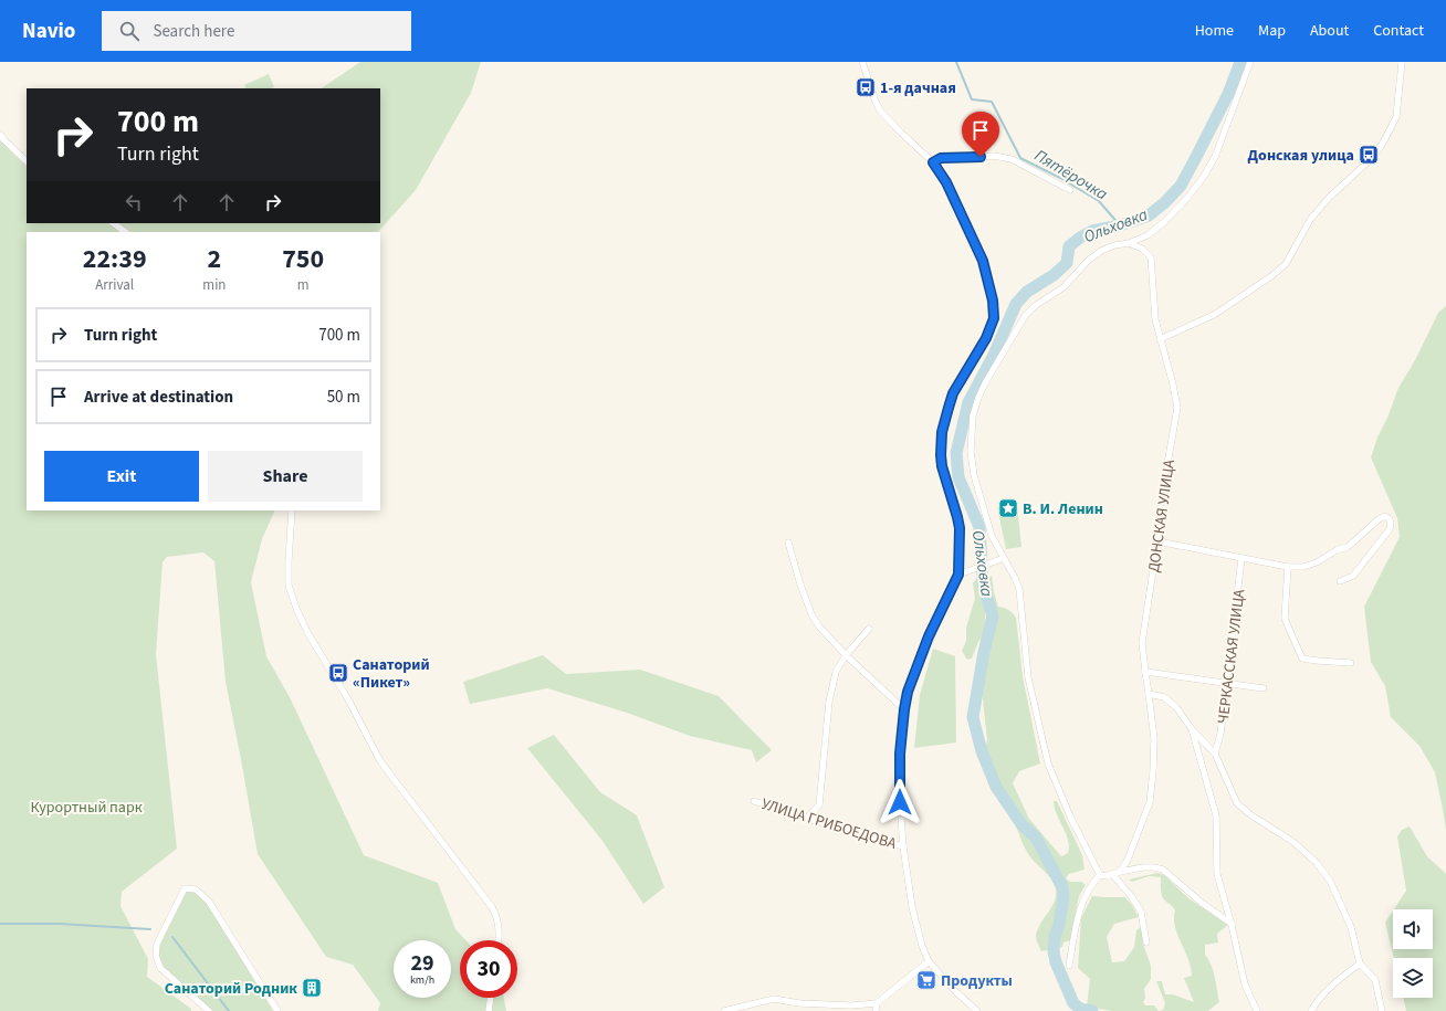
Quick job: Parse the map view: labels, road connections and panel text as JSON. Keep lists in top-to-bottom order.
{
  "streets": {
    "street": ["ДОНСКАЯ УЛИЦА", "ЧЕРКАССКАЯ УЛИЦА", "УЛИЦА ГРИБОЕДОВА"]
  },
  "water": ["Пятёрочка", "Ольховка"],
  "parks": ["Курортный парк"],
  "places": {
    "bus stop": ["1-я дачная", "Донская улица", "Санаторий «Пикет»"],
    "place": ["В. И. Ленин"],
    "supermarket": ["Продукты"],
    "building": ["Санаторий Родник"]
  },
  "page": {
    "header": "Navio",
    "search": "Search here",
    "nav": [
      "Home",
      "Map",
      "About",
      "Contact"
    ],
    "turn": ["700 m", "Turn right"],
    "eta": [
      "22:39",
      "Arrival",
      "2",
      "min",
      "750",
      "m"
    ],
    "list": [
      {
        "name": "Turn right",
        "value": "700 m"
      },
      {
        "name": "Arrive at destination",
        "value": "50 m"
      }
    ],
    "buttons": ["Exit", "Share"],
    "speed": "29 km/h",
    "limit": "30"
  }
}
